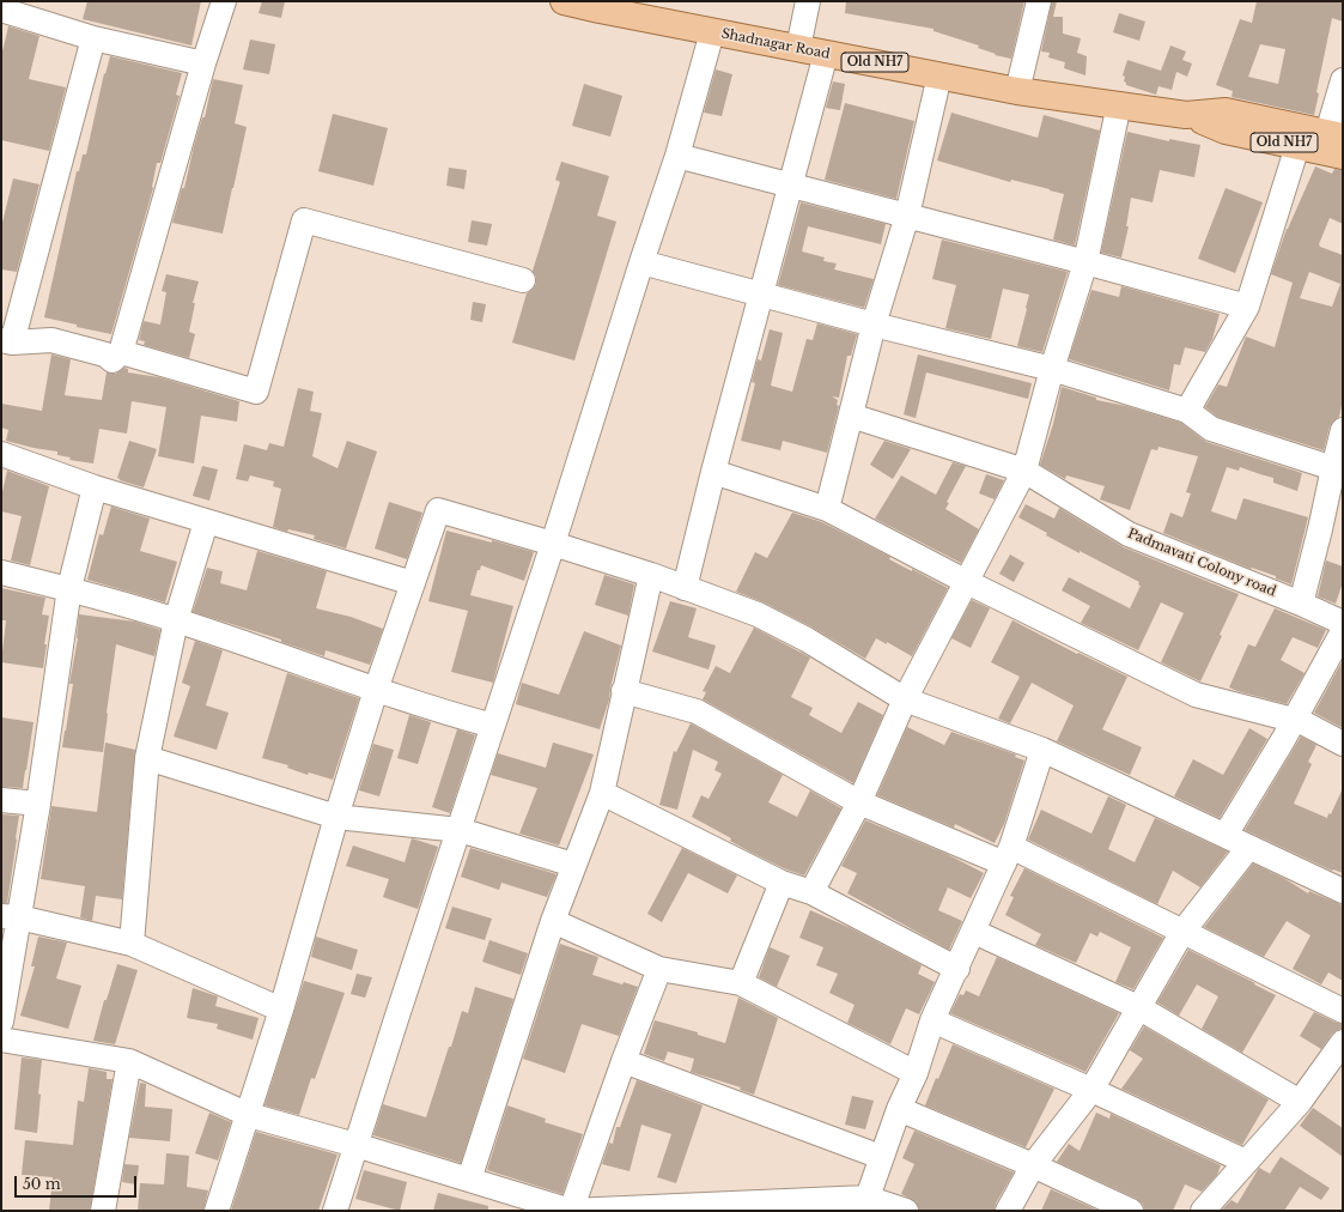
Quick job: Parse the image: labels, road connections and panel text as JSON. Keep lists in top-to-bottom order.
{
  "streets": {
    "main road": ["Shadnagar Road", "Old NH7"],
    "street": ["Padmavati Colony road"]
  },
  "scale_bar": "50 m"
}
